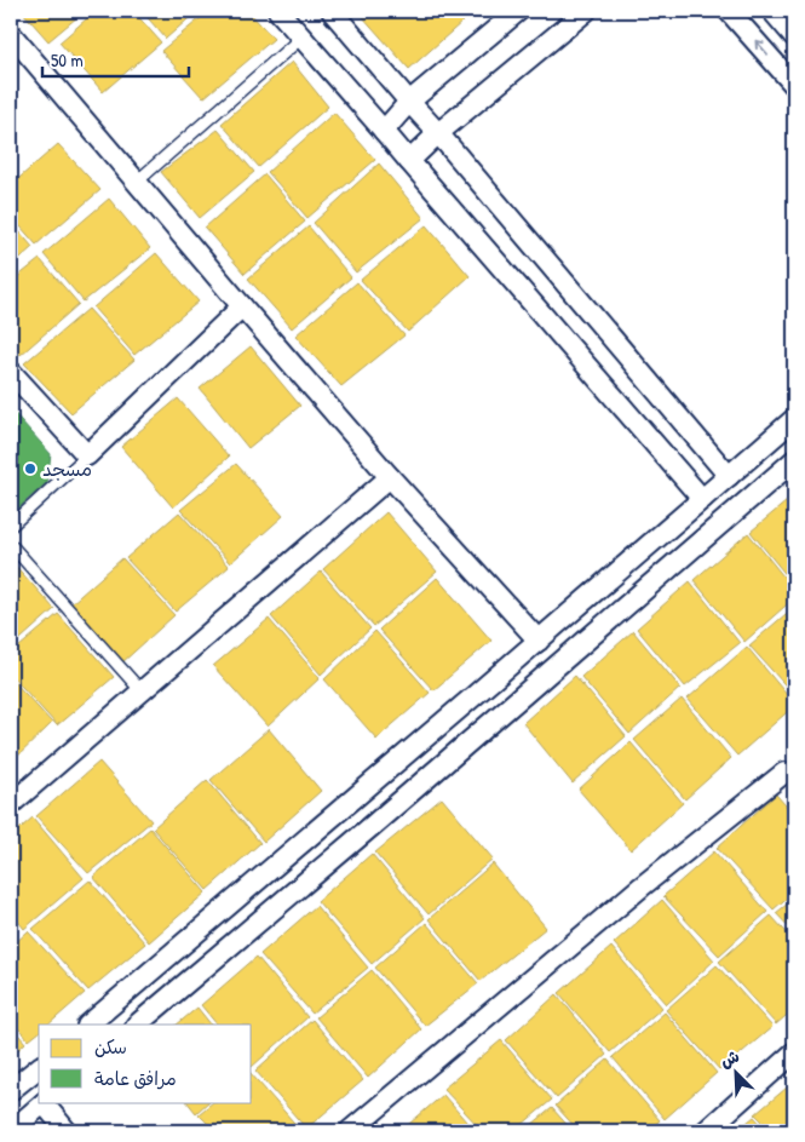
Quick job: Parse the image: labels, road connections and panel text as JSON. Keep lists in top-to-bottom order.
{
  "places": ["مسجد"],
  "legend": ["سكن", "مرافق عامة"],
  "scale_bar": "50 m",
  "north": "top left"
}
